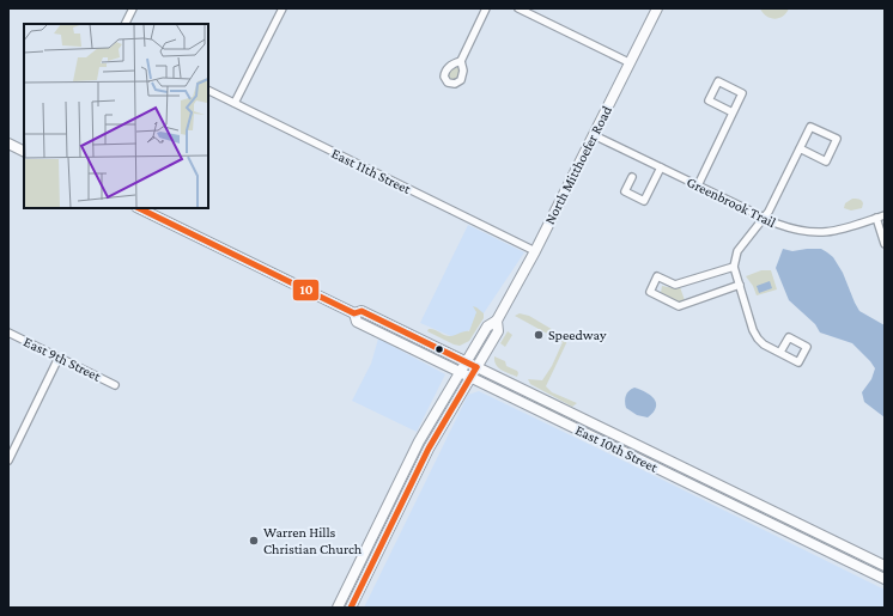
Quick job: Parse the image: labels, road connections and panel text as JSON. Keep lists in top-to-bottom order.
{
  "streets": {
    "main road": ["North Mitthoefer Road", "East 10th Street"],
    "street": ["East 11th Street", "Greenbrook Trail", "East 9th Street"]
  },
  "crossings": [
    ["North Mitthoefer Road", "East 11th Street"],
    ["North Mitthoefer Road", "Greenbrook Trail"],
    ["North Mitthoefer Road", "East 10th Street"]
  ],
  "places": ["Speedway", "Warren Hills Christian Church"],
  "lines": ["transit line 10"]
}
